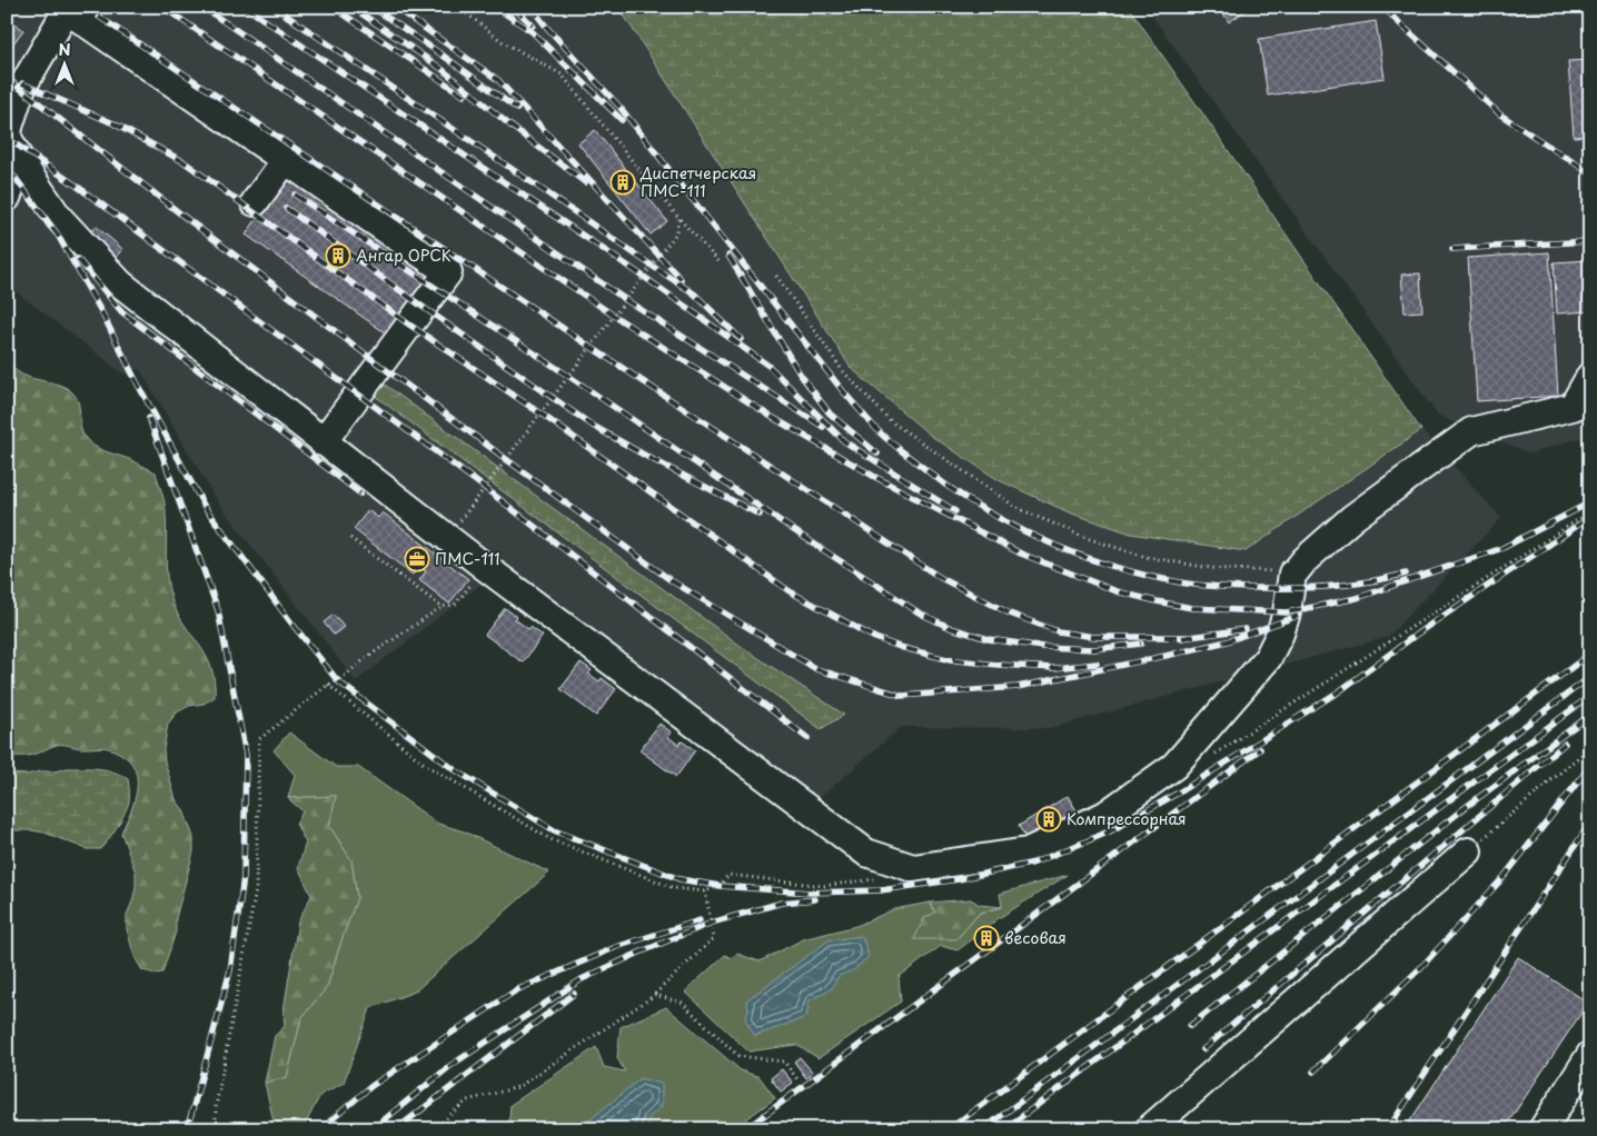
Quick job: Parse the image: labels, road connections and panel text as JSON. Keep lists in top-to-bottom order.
{
  "places": {
    "building": [
      "Диспетчерская ПМС-111",
      "Ангар ОРСК",
      "Компрессорная",
      "весовая"
    ],
    "office": ["ПМС-111"]
  },
  "north": "top"
}
